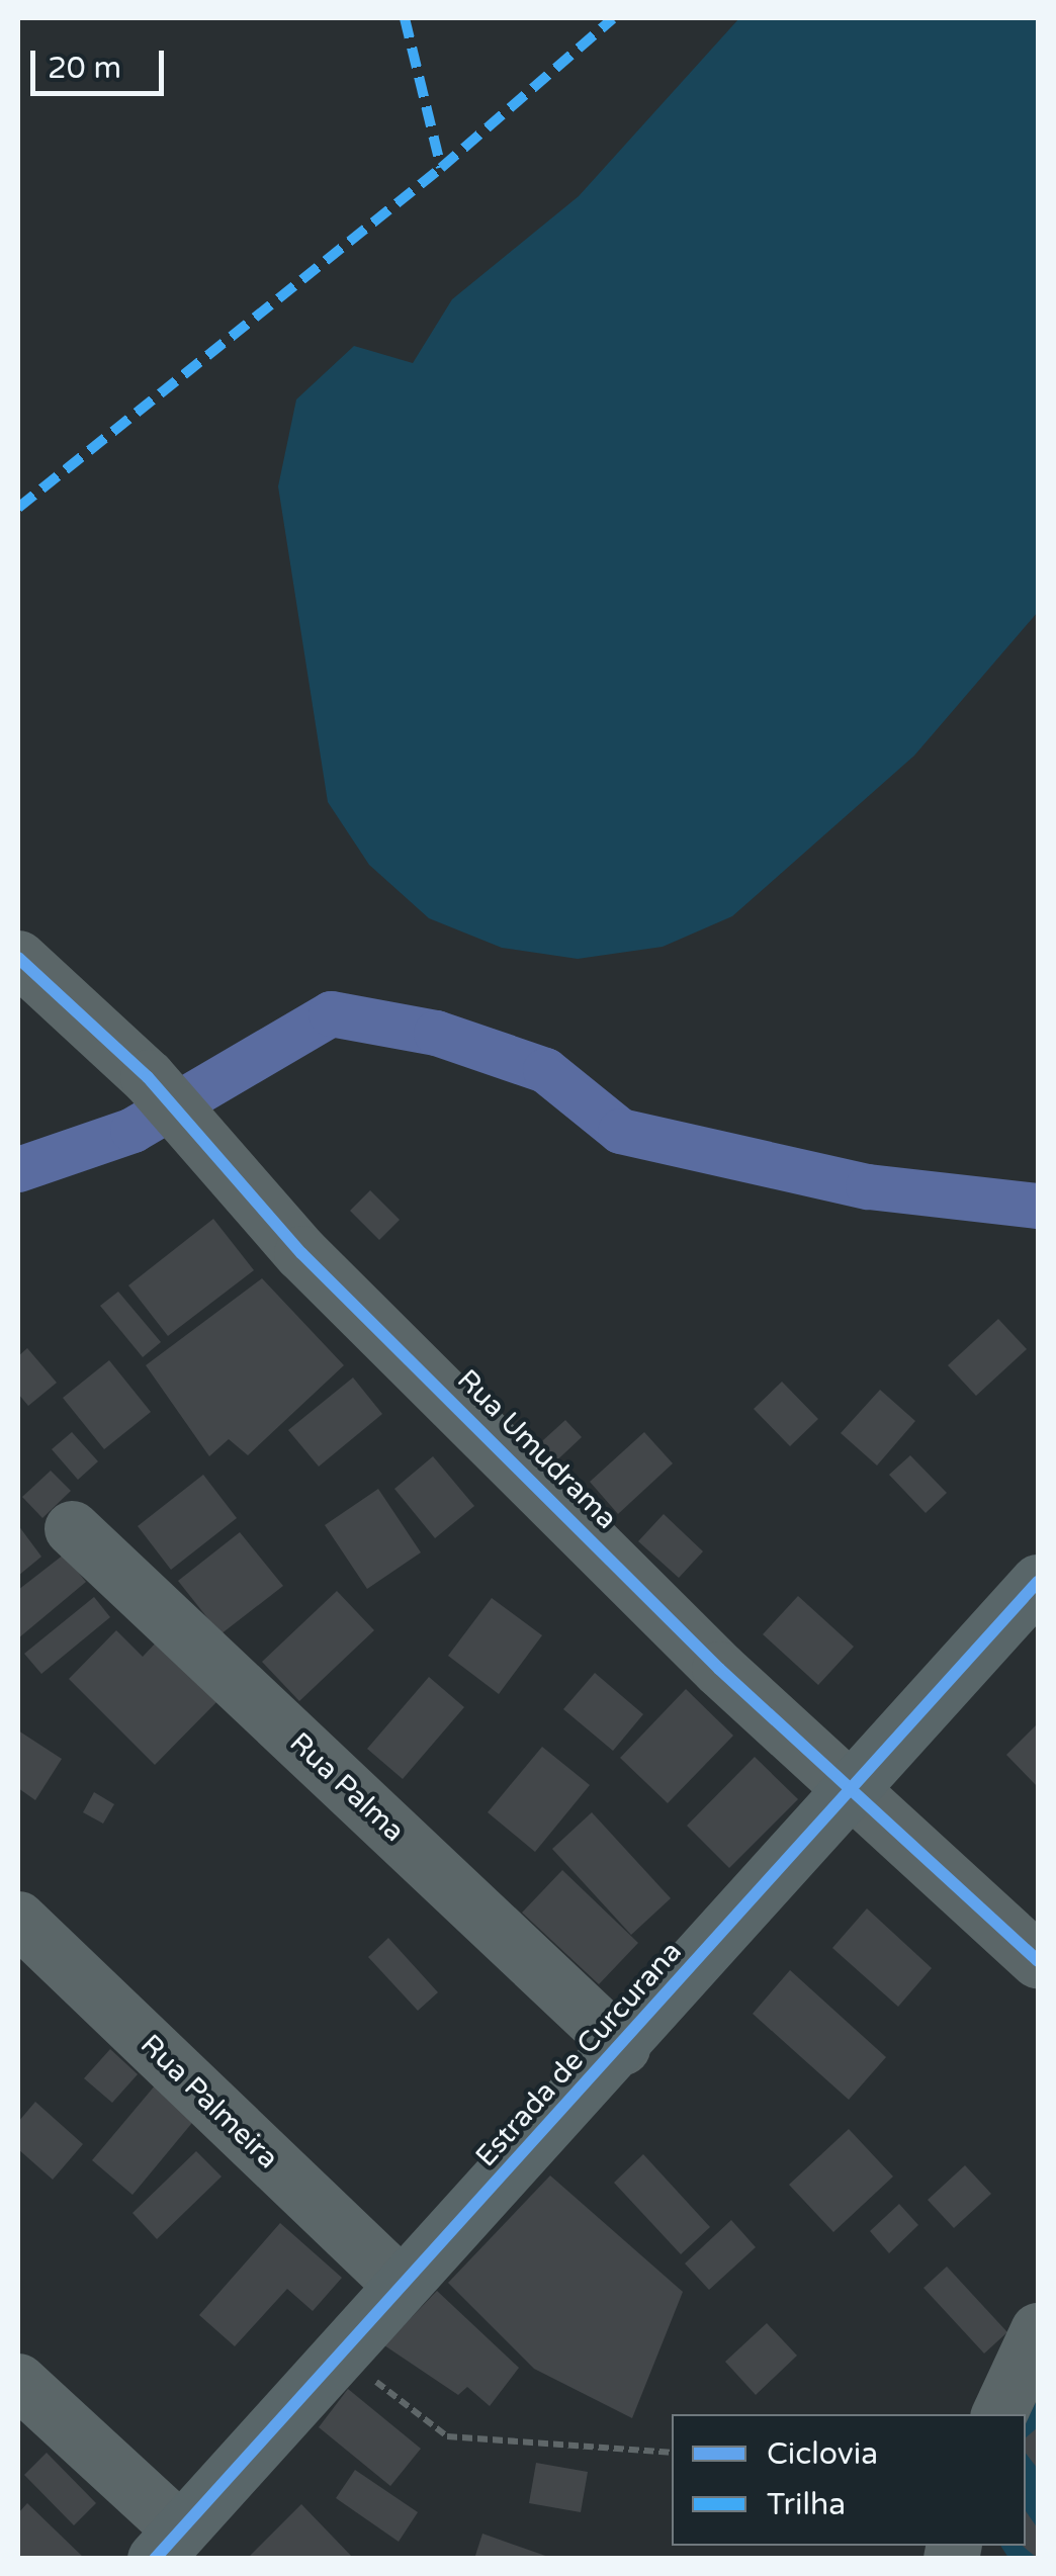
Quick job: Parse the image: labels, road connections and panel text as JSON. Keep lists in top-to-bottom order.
{
  "streets": {
    "main road": ["Estrada de Curcurana"],
    "street": ["Rua Umudrama", "Rua Palma", "Rua Palmeira"]
  },
  "crossings": [
    ["Rua Umudrama", "Estrada de Curcurana"],
    ["Rua Palma", "Estrada de Curcurana"],
    ["Estrada de Curcurana", "Rua Palmeira"]
  ],
  "legend": ["Ciclovia", "Trilha"],
  "scale_bar": "20 m"
}
